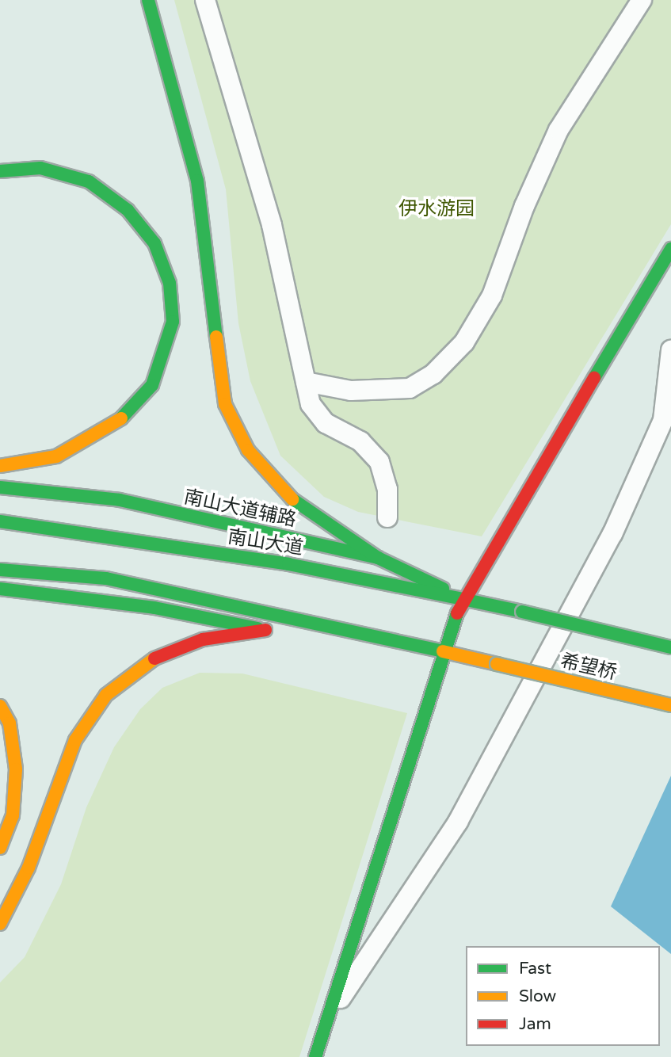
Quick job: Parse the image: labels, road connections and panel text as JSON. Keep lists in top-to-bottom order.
{
  "streets": {
    "main road": ["南山大道辅路", "南山大道", "希望桥"]
  },
  "crossings": [
    ["南山大道辅路", "南山大道"],
    ["南山大道", "希望桥"]
  ],
  "parks": ["伊水游园"],
  "legend": ["Fast", "Slow", "Jam"]
}
